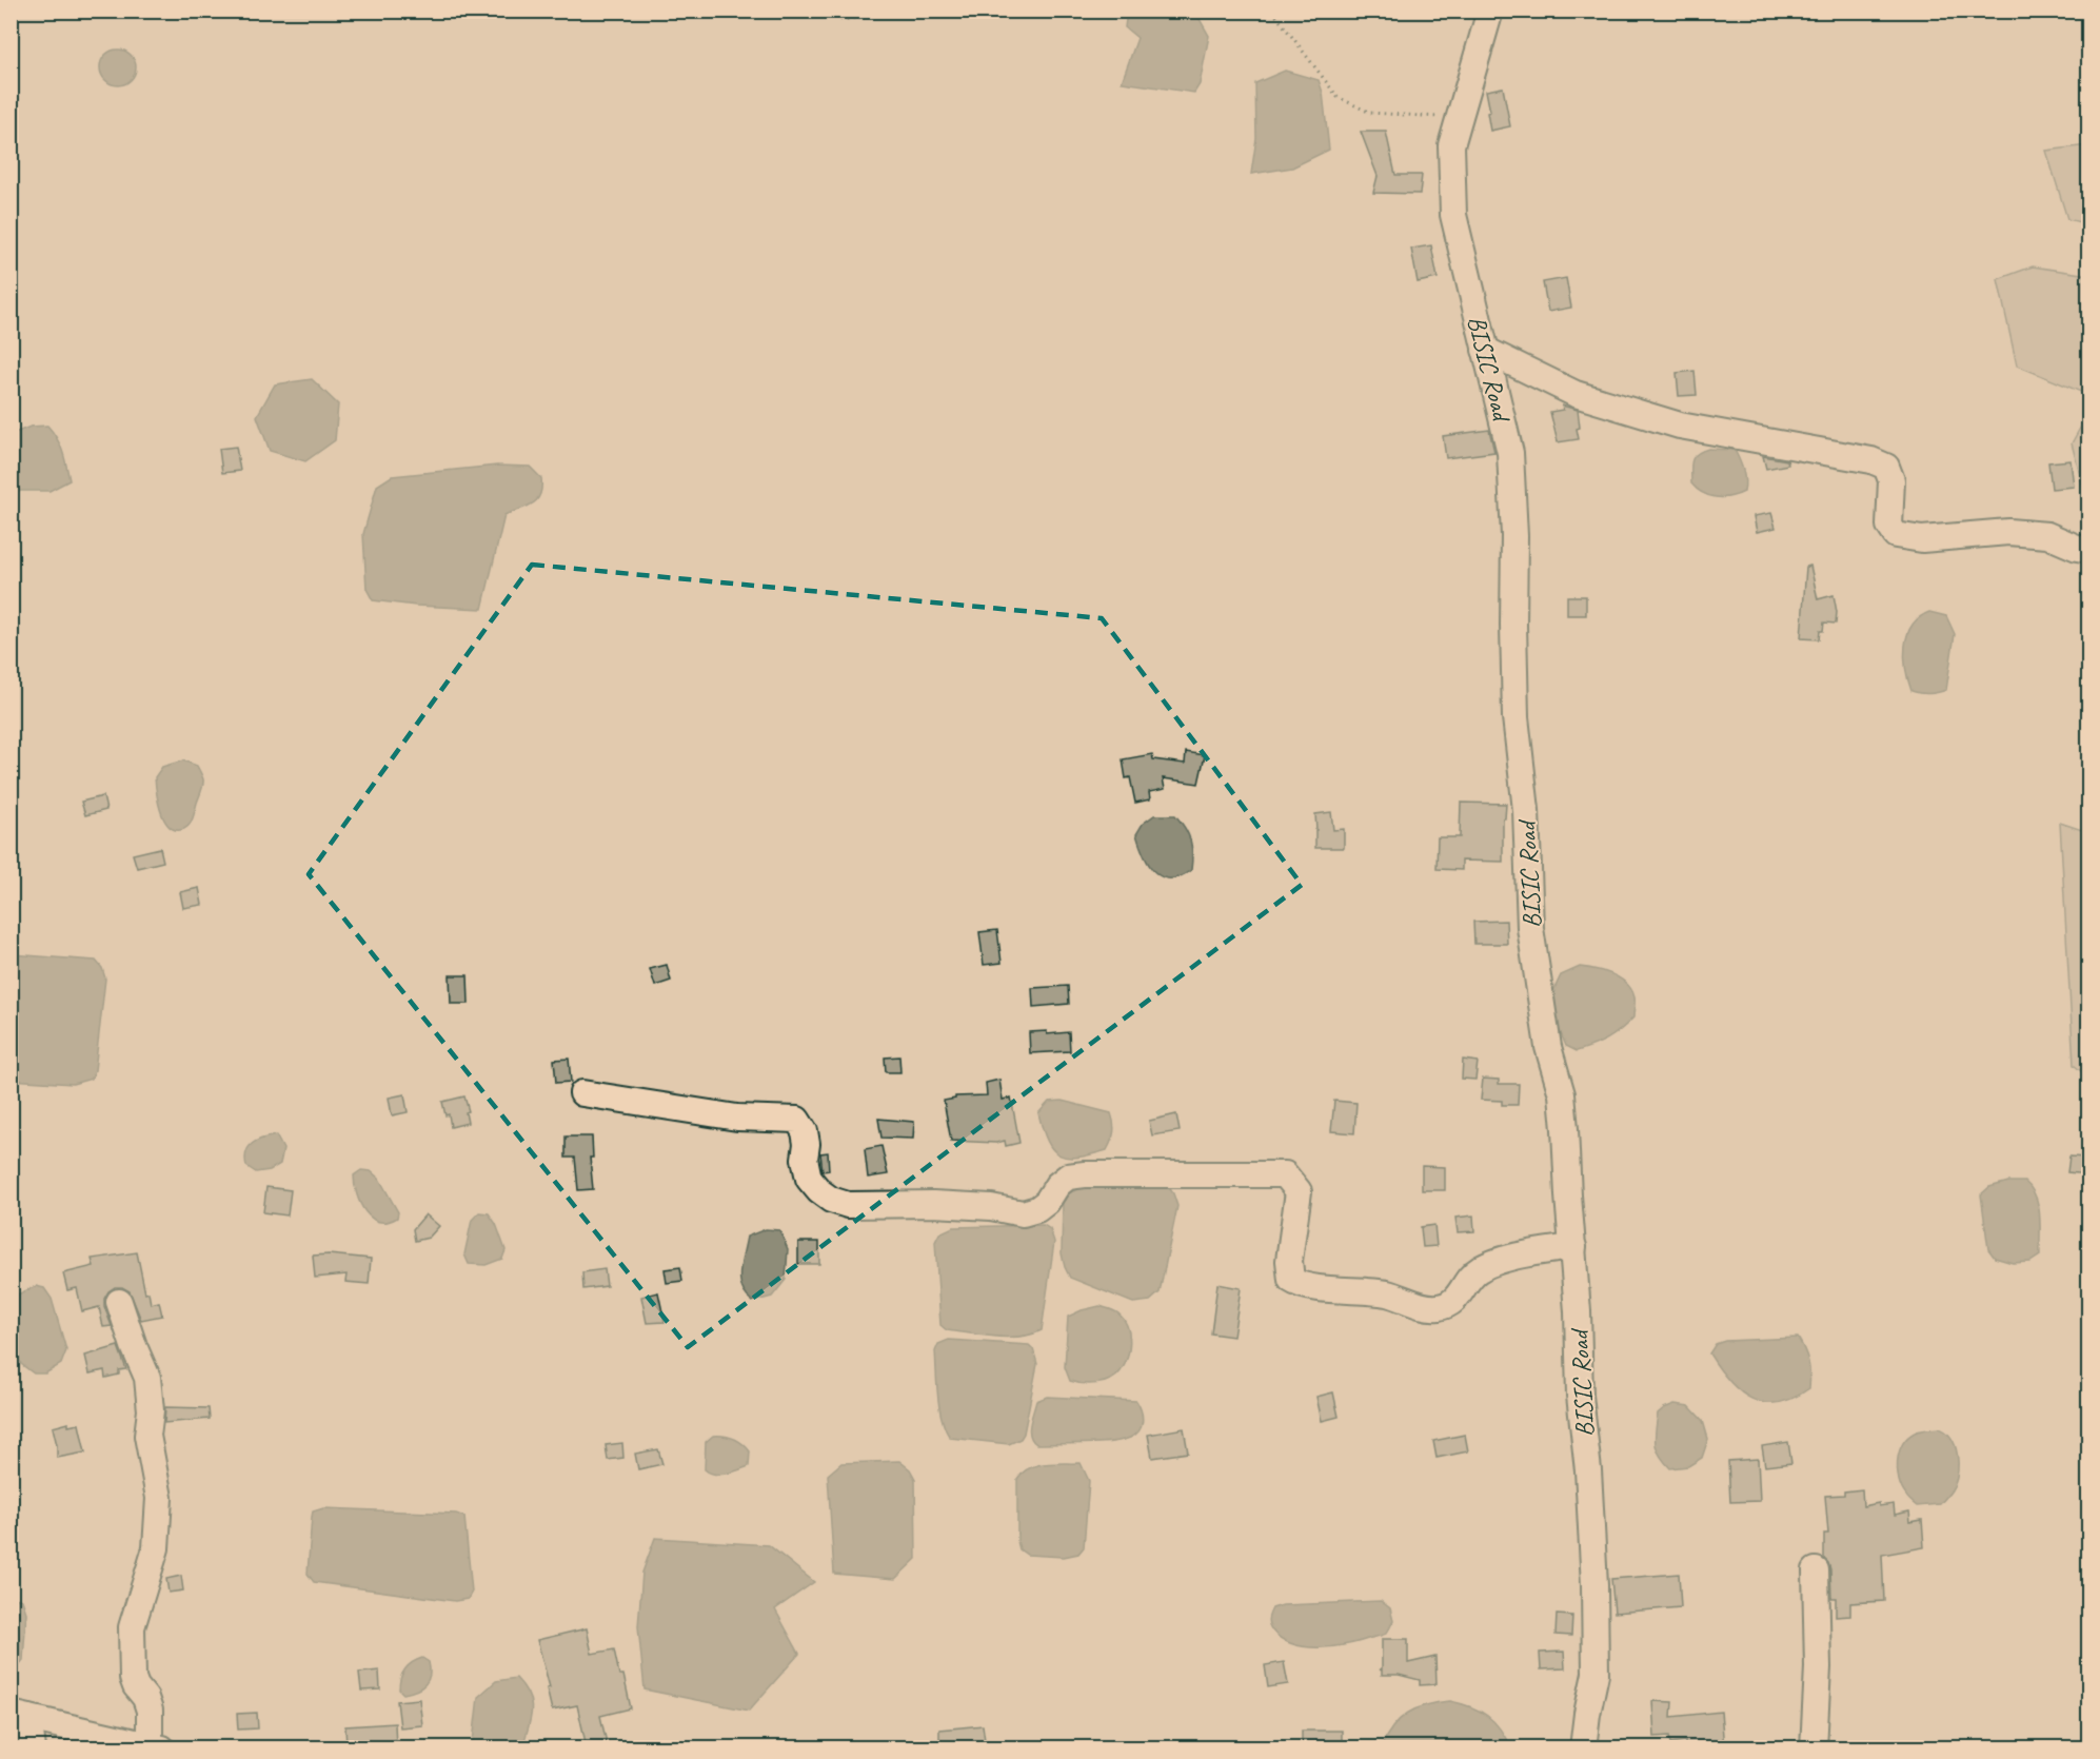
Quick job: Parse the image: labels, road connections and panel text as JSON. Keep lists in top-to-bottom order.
{
  "streets": {
    "street": ["BISIC Road"]
  }
}
